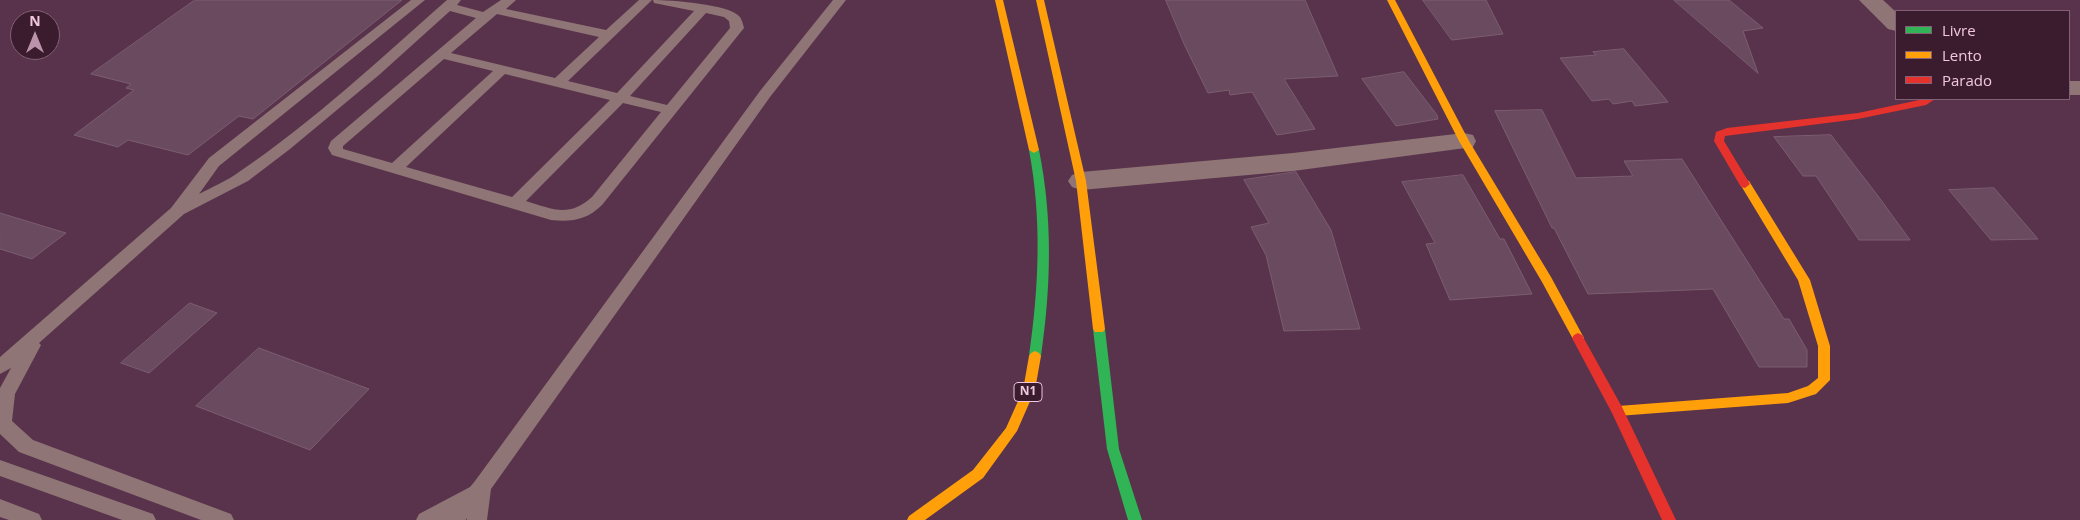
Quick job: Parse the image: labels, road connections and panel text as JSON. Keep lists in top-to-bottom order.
{
  "streets": {
    "main road": ["N1"]
  },
  "legend": ["Livre", "Lento", "Parado"],
  "north": "top"
}
